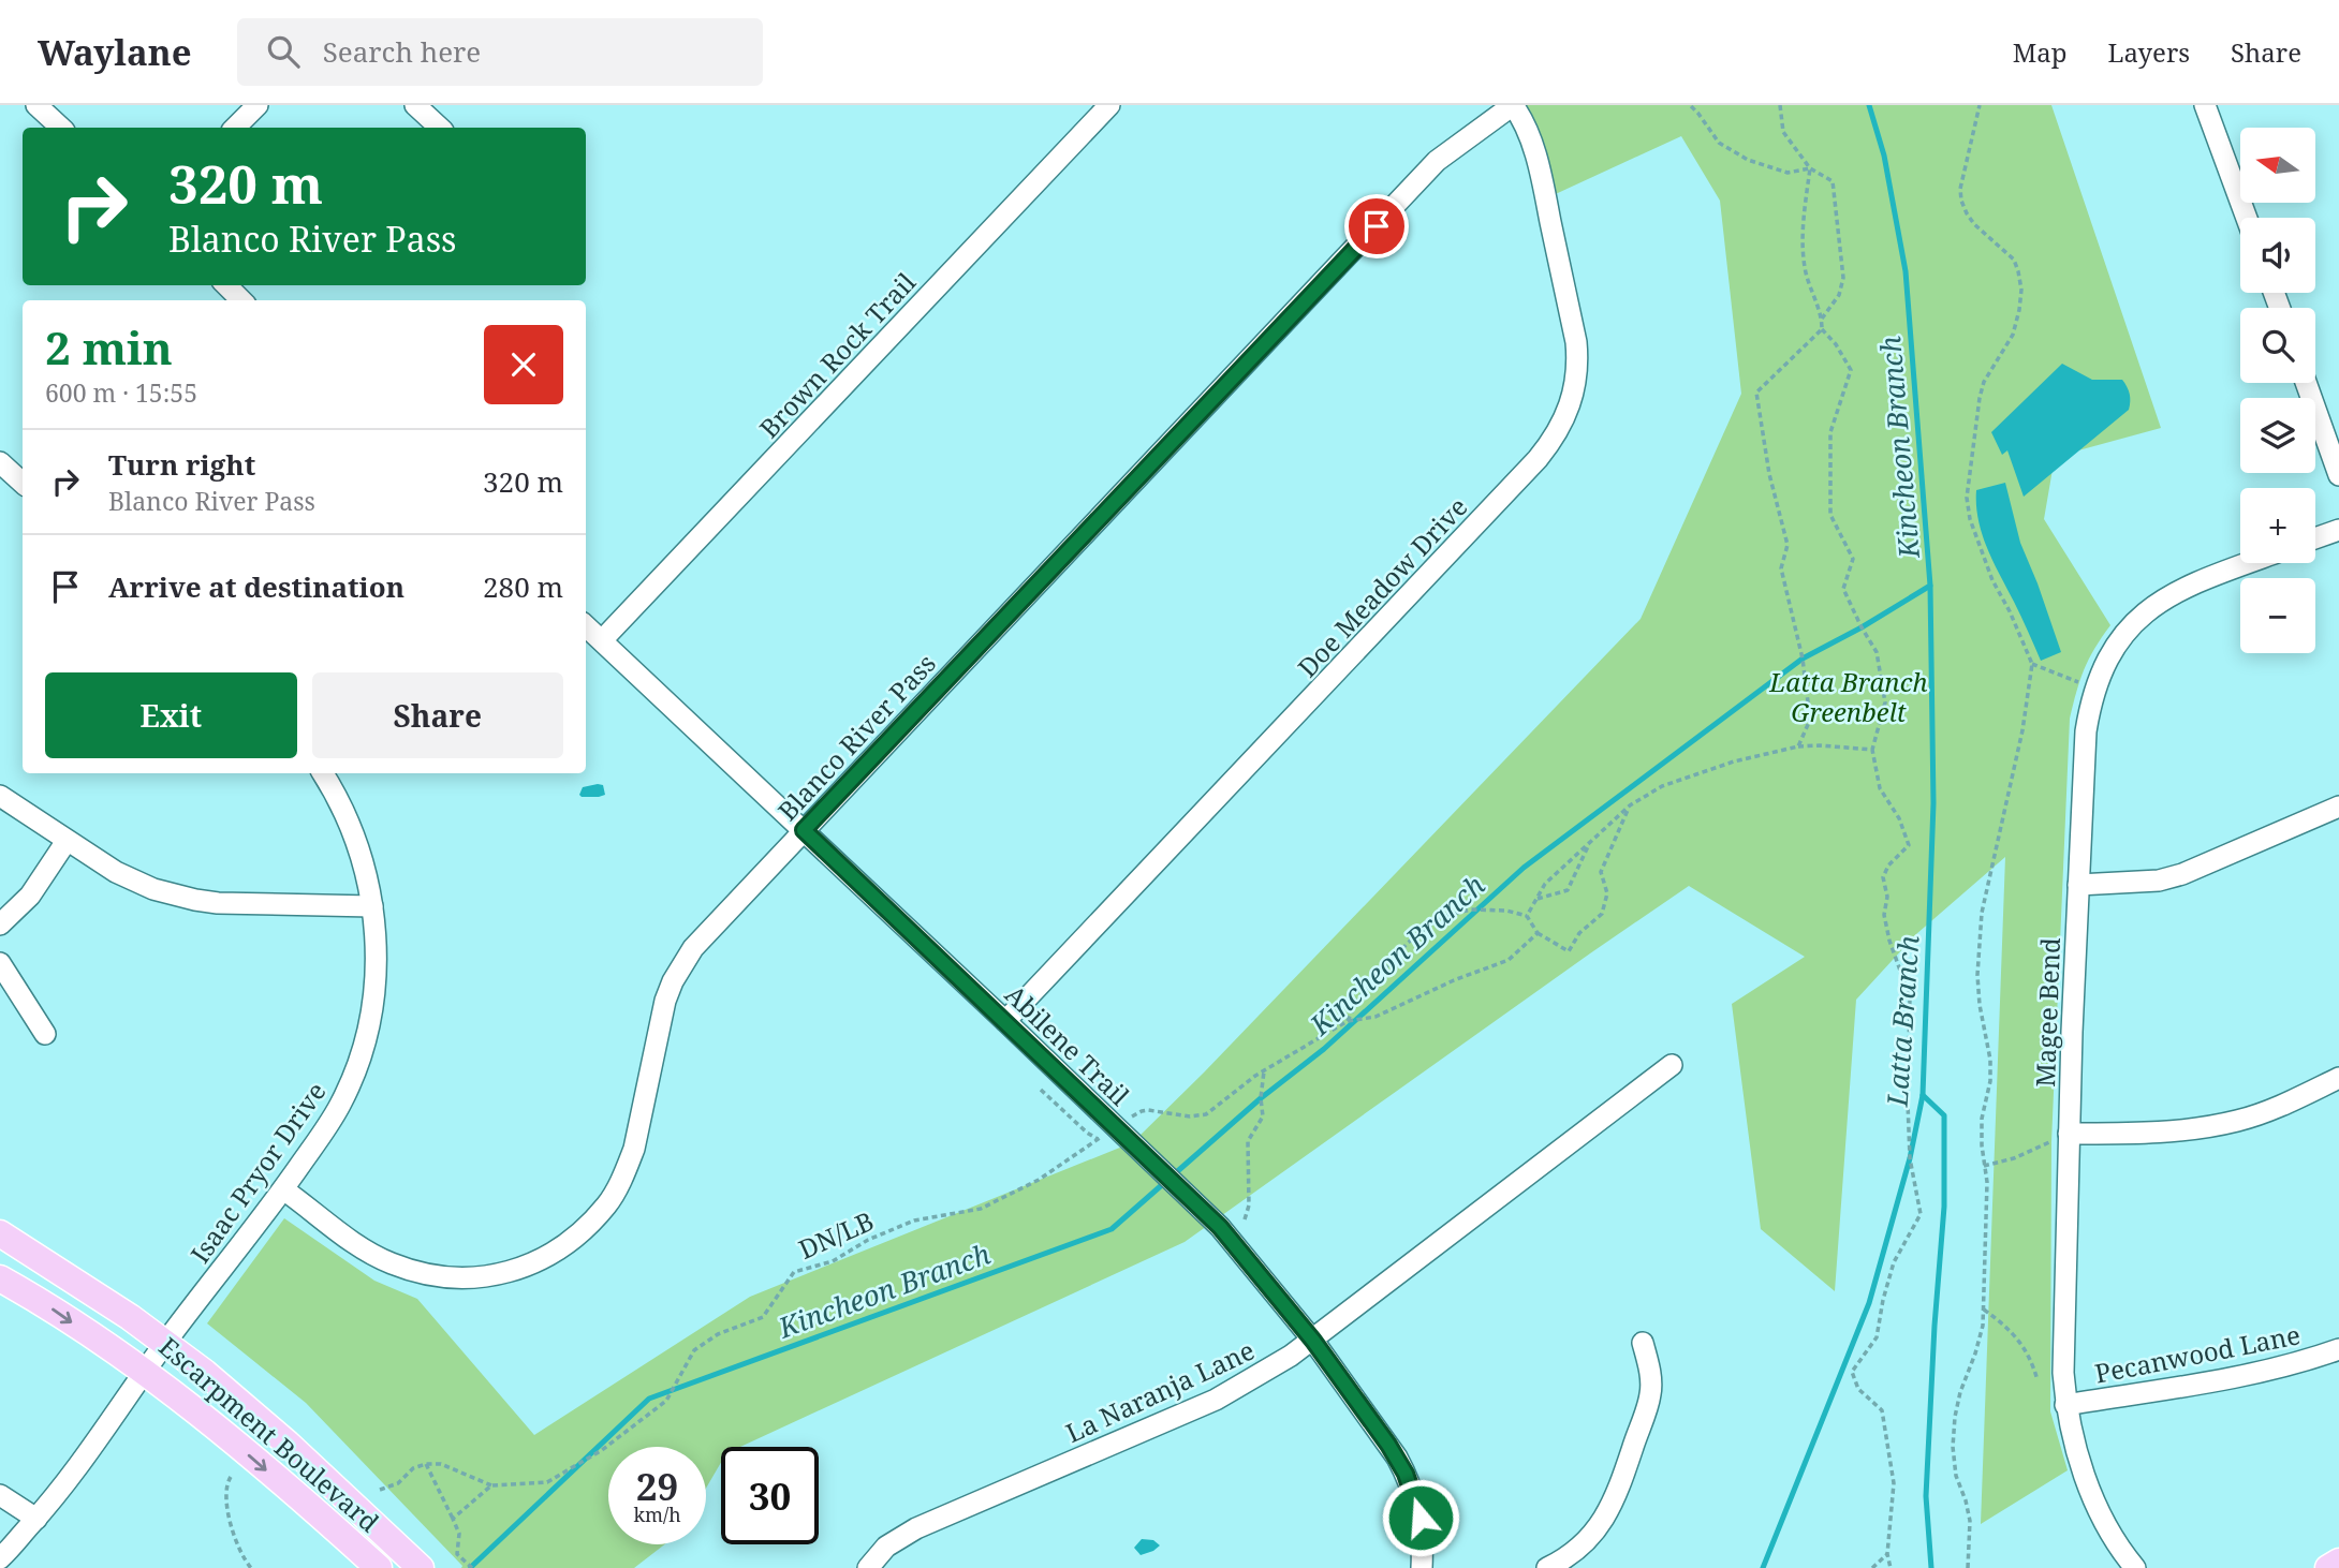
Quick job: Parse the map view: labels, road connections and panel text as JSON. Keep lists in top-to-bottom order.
{
  "streets": {
    "main road": ["Escarpment Boulevard"],
    "street": [
      "Brown Rock Trail",
      "Doe Meadow Drive",
      "Blanco River Pass",
      "Magee Bend",
      "Abilene Trail",
      "Isaac Pryor Drive",
      "Pecanwood Lane",
      "La Naranja Lane"
    ],
    "path": ["DN/LB"]
  },
  "crossings": [
    ["Brown Rock Trail", "Abilene Trail"],
    ["Doe Meadow Drive", "Blanco River Pass"],
    ["Doe Meadow Drive", "Abilene Trail"],
    ["Blanco River Pass", "Abilene Trail"],
    ["Blanco River Pass", "Isaac Pryor Drive"],
    ["Magee Bend", "Pecanwood Lane"],
    ["Abilene Trail", "La Naranja Lane"],
    ["Isaac Pryor Drive", "Escarpment Boulevard"]
  ],
  "water": ["Kincheon Branch", "Latta Branch"],
  "parks": ["Latta Branch Greenbelt"],
  "north": "left",
  "page": {
    "header": "Waylane",
    "search": "Search here",
    "nav": ["Map", "Layers", "Share"],
    "map_buttons": ["+", "−"],
    "turn": ["320 m", "Blanco River Pass"],
    "heading": ["2 min", "600 m · 15:55"],
    "list": [
      {
        "name": "Turn right",
        "note": "Blanco River Pass",
        "value": "320 m"
      },
      {
        "name": "Arrive at destination",
        "value": "280 m"
      }
    ],
    "buttons": ["Exit", "Share"],
    "speed": "29 km/h",
    "limit": "30"
  }
}
